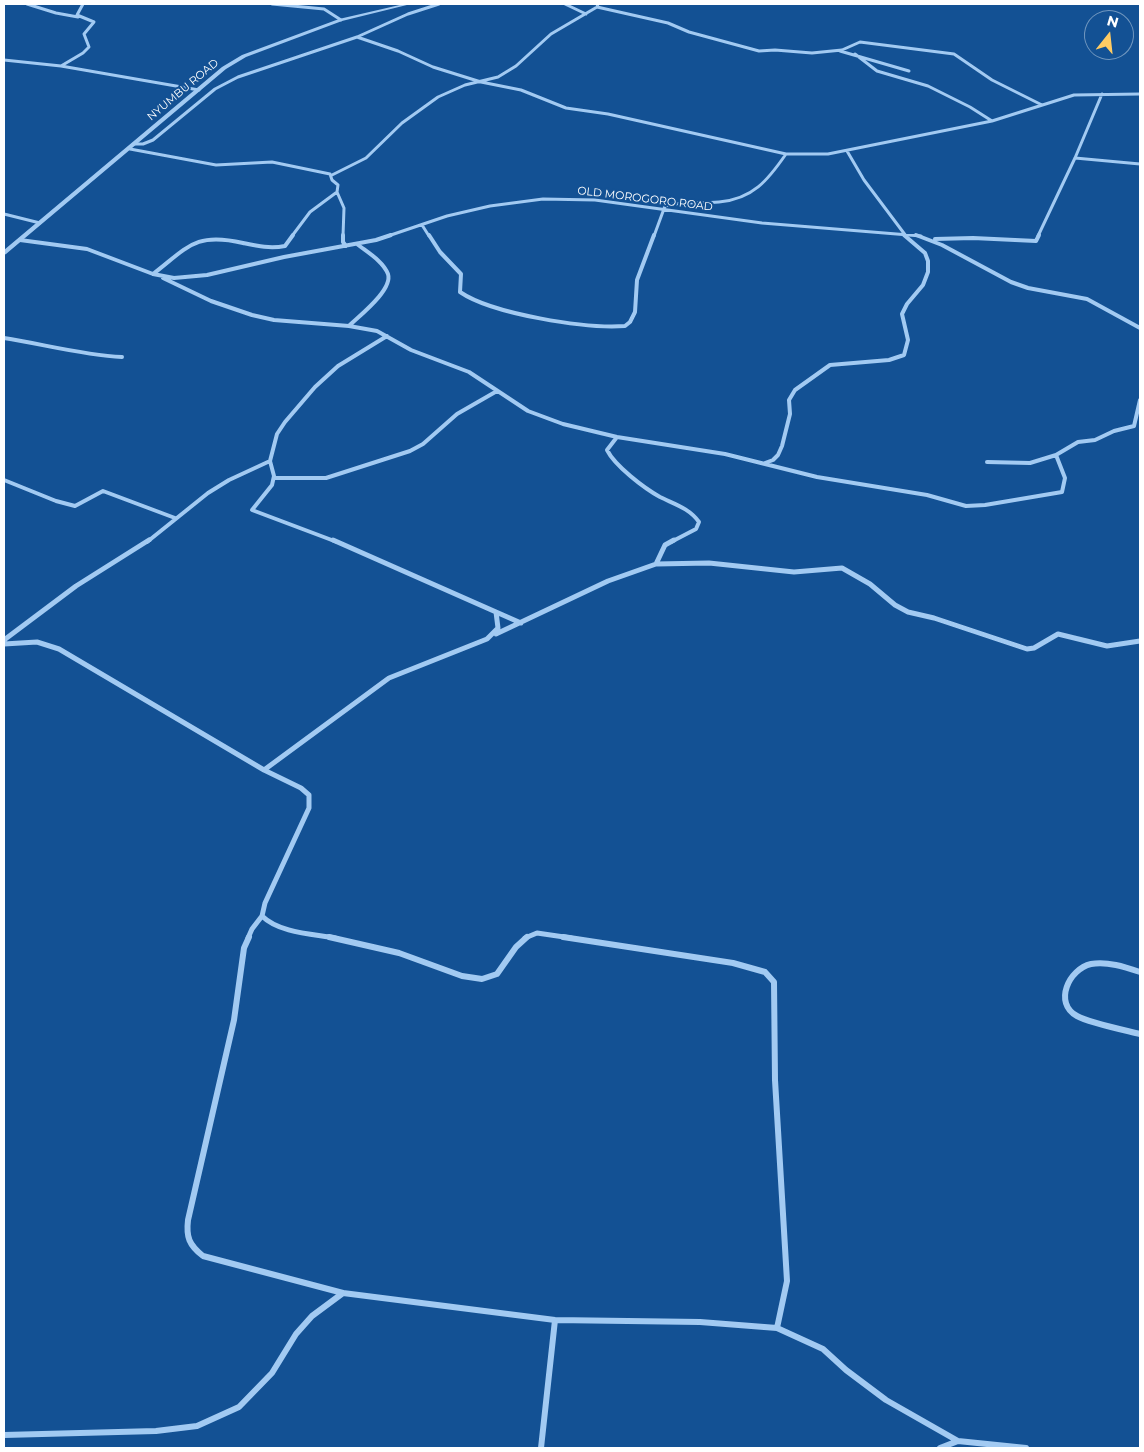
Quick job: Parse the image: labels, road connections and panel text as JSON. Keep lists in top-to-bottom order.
{
  "streets": {
    "street": ["NYUMBU ROAD", "OLD MOROGORO ROAD"]
  },
  "crossings": [
    ["NYUMBU ROAD", "OLD MOROGORO ROAD"]
  ],
  "north": "top"
}
